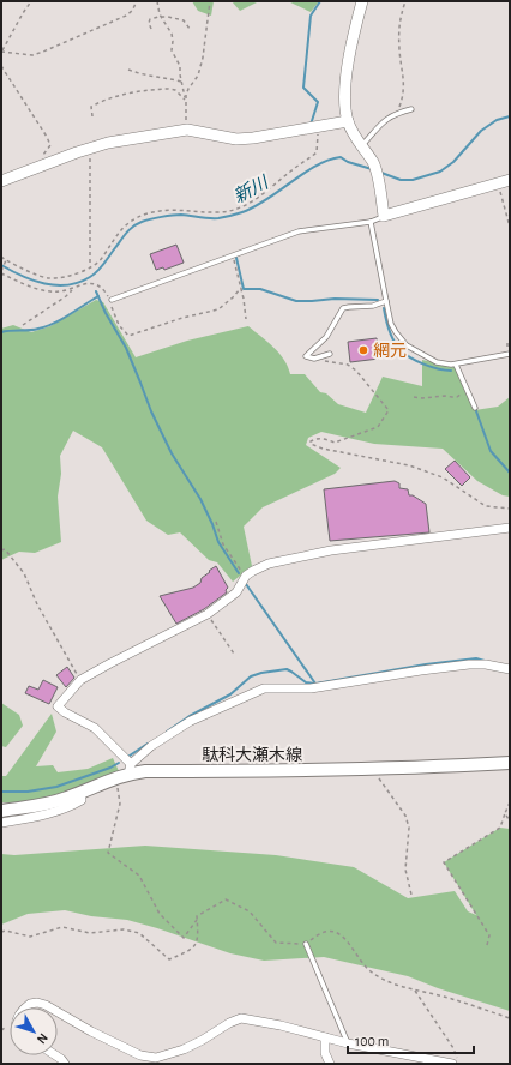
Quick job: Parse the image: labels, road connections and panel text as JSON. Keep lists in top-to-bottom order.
{
  "streets": {
    "main road": ["駄科大瀬木線"]
  },
  "water": ["新川"],
  "places": ["網元"],
  "scale_bar": "100 m",
  "north": "bottom right"
}
